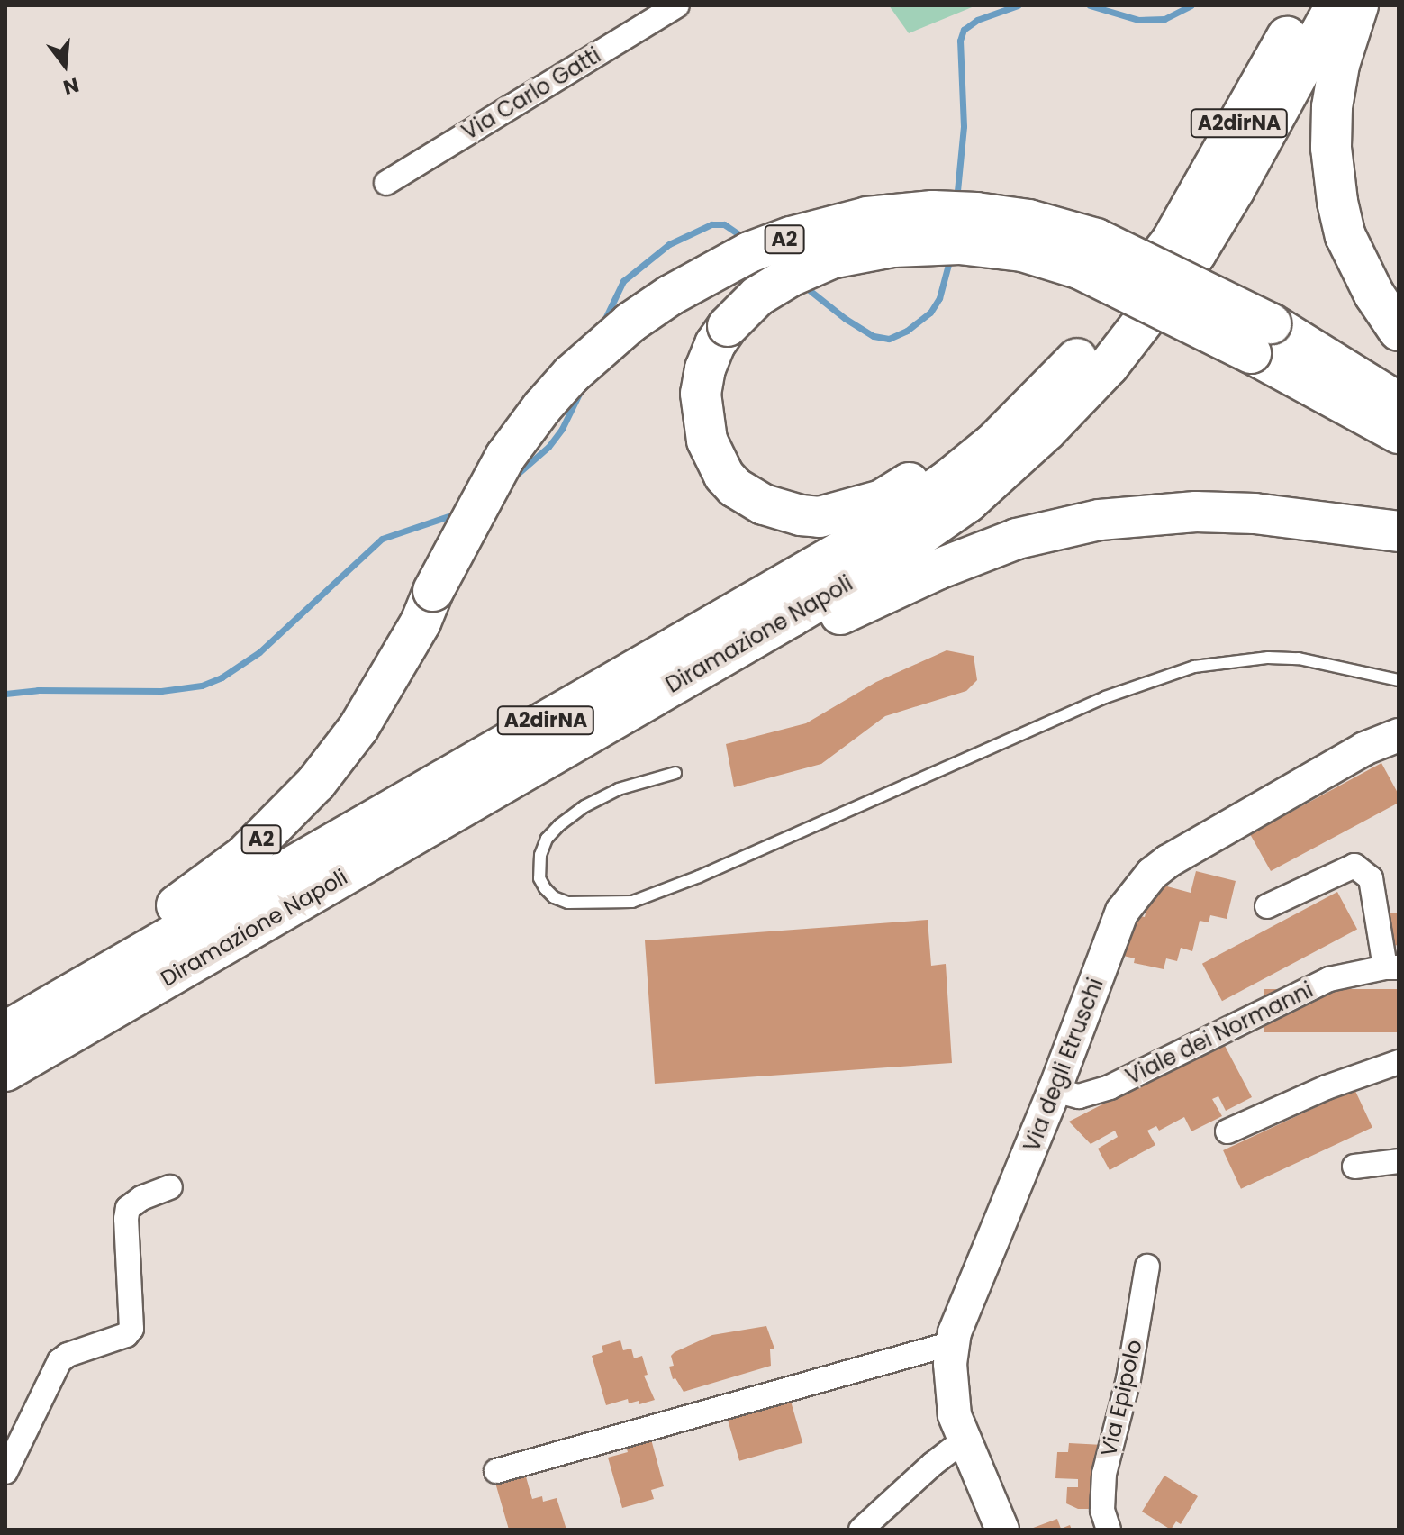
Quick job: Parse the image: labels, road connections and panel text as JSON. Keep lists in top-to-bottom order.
{
  "streets": {
    "highway": ["A2dirNA", "A2", "Diramazione Napoli"],
    "main road": ["Via degli Etruschi"],
    "street": ["Via Carlo Gatti", "Viale dei Normanni", "Via Epipolo"]
  },
  "crossings": [
    ["Viale dei Normanni", "Via degli Etruschi"]
  ],
  "north": "bottom"
}
